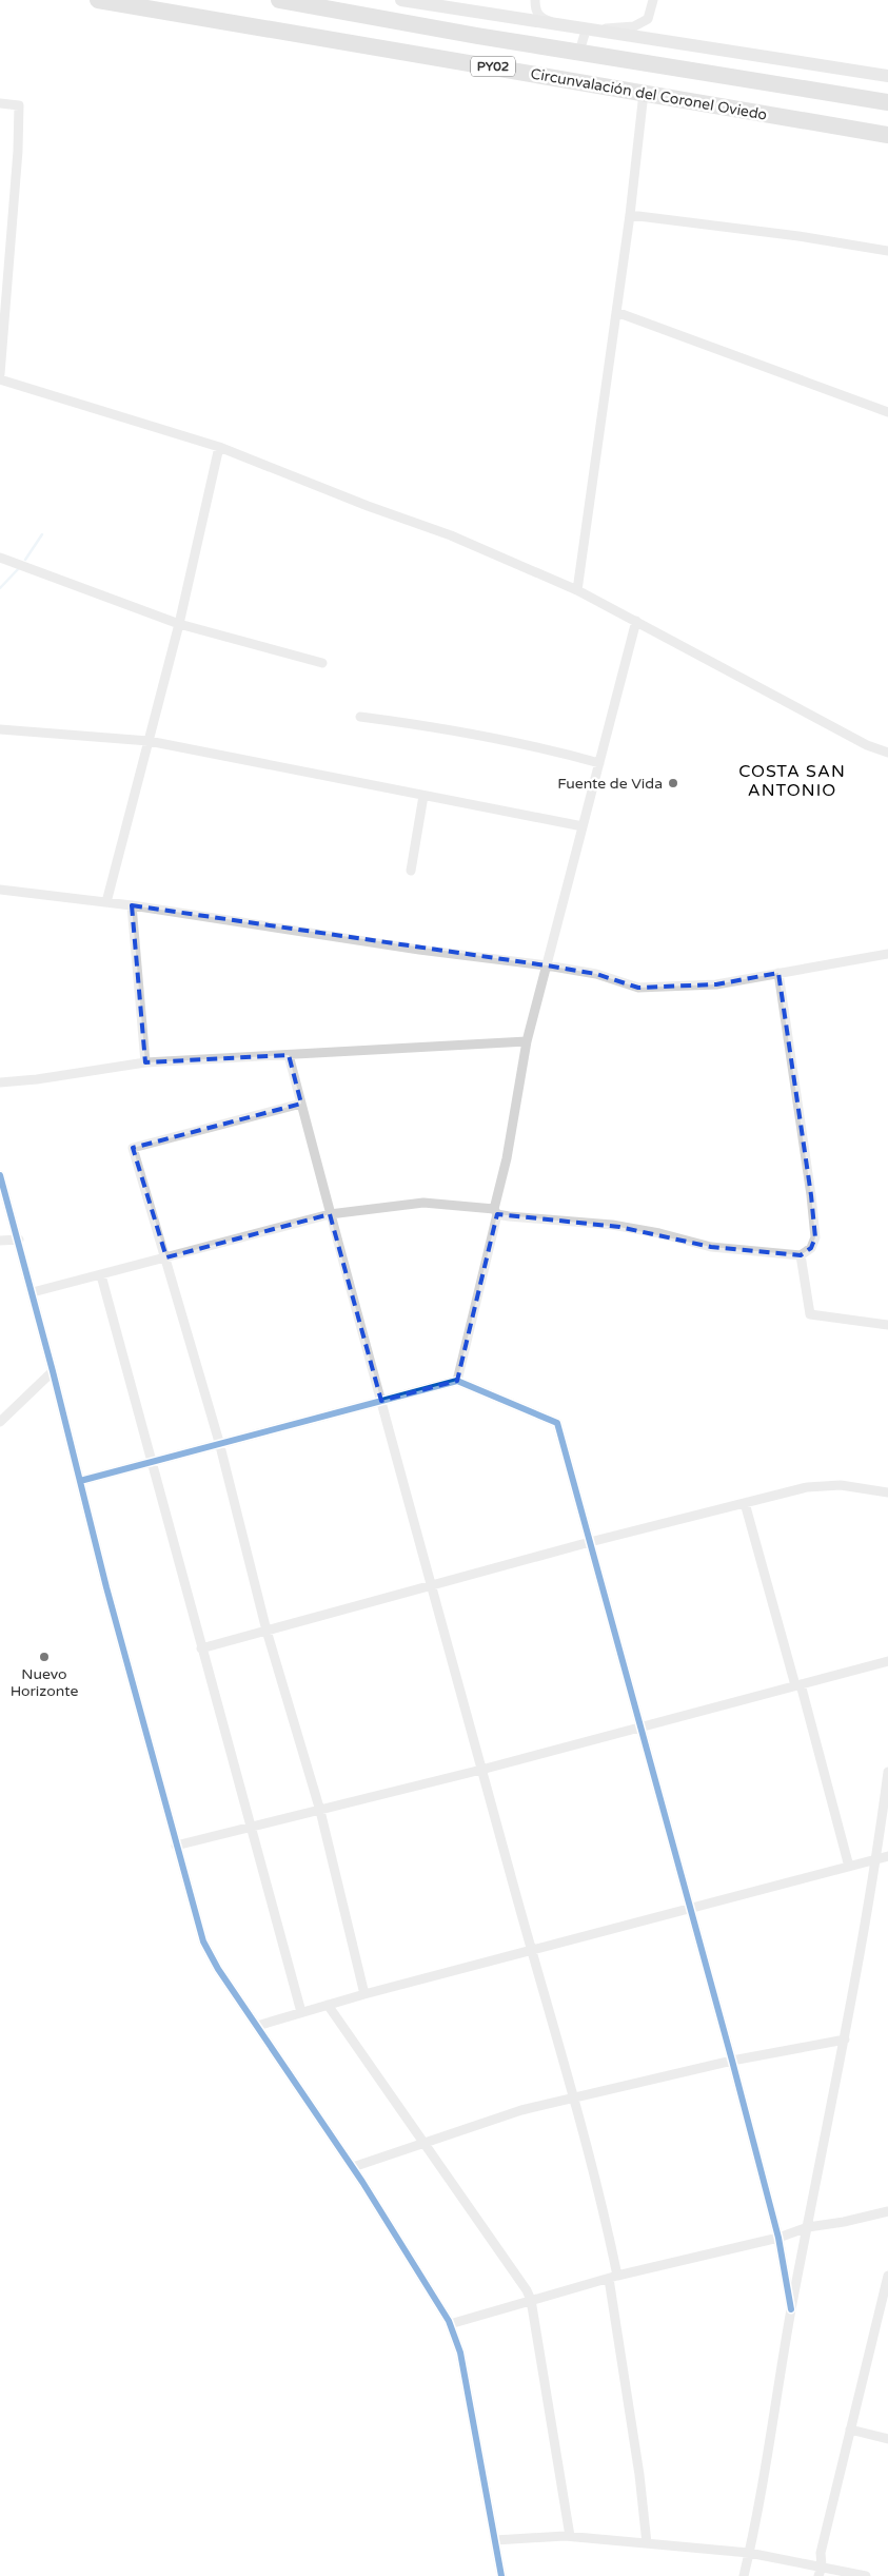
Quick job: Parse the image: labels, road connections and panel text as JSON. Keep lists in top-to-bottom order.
{
  "streets": {
    "highway": ["PY02", "Circunvalación del Coronel Oviedo"]
  },
  "districts": ["COSTA SAN ANTONIO"],
  "places": ["Fuente de Vida", "Nuevo Horizonte"]
}
